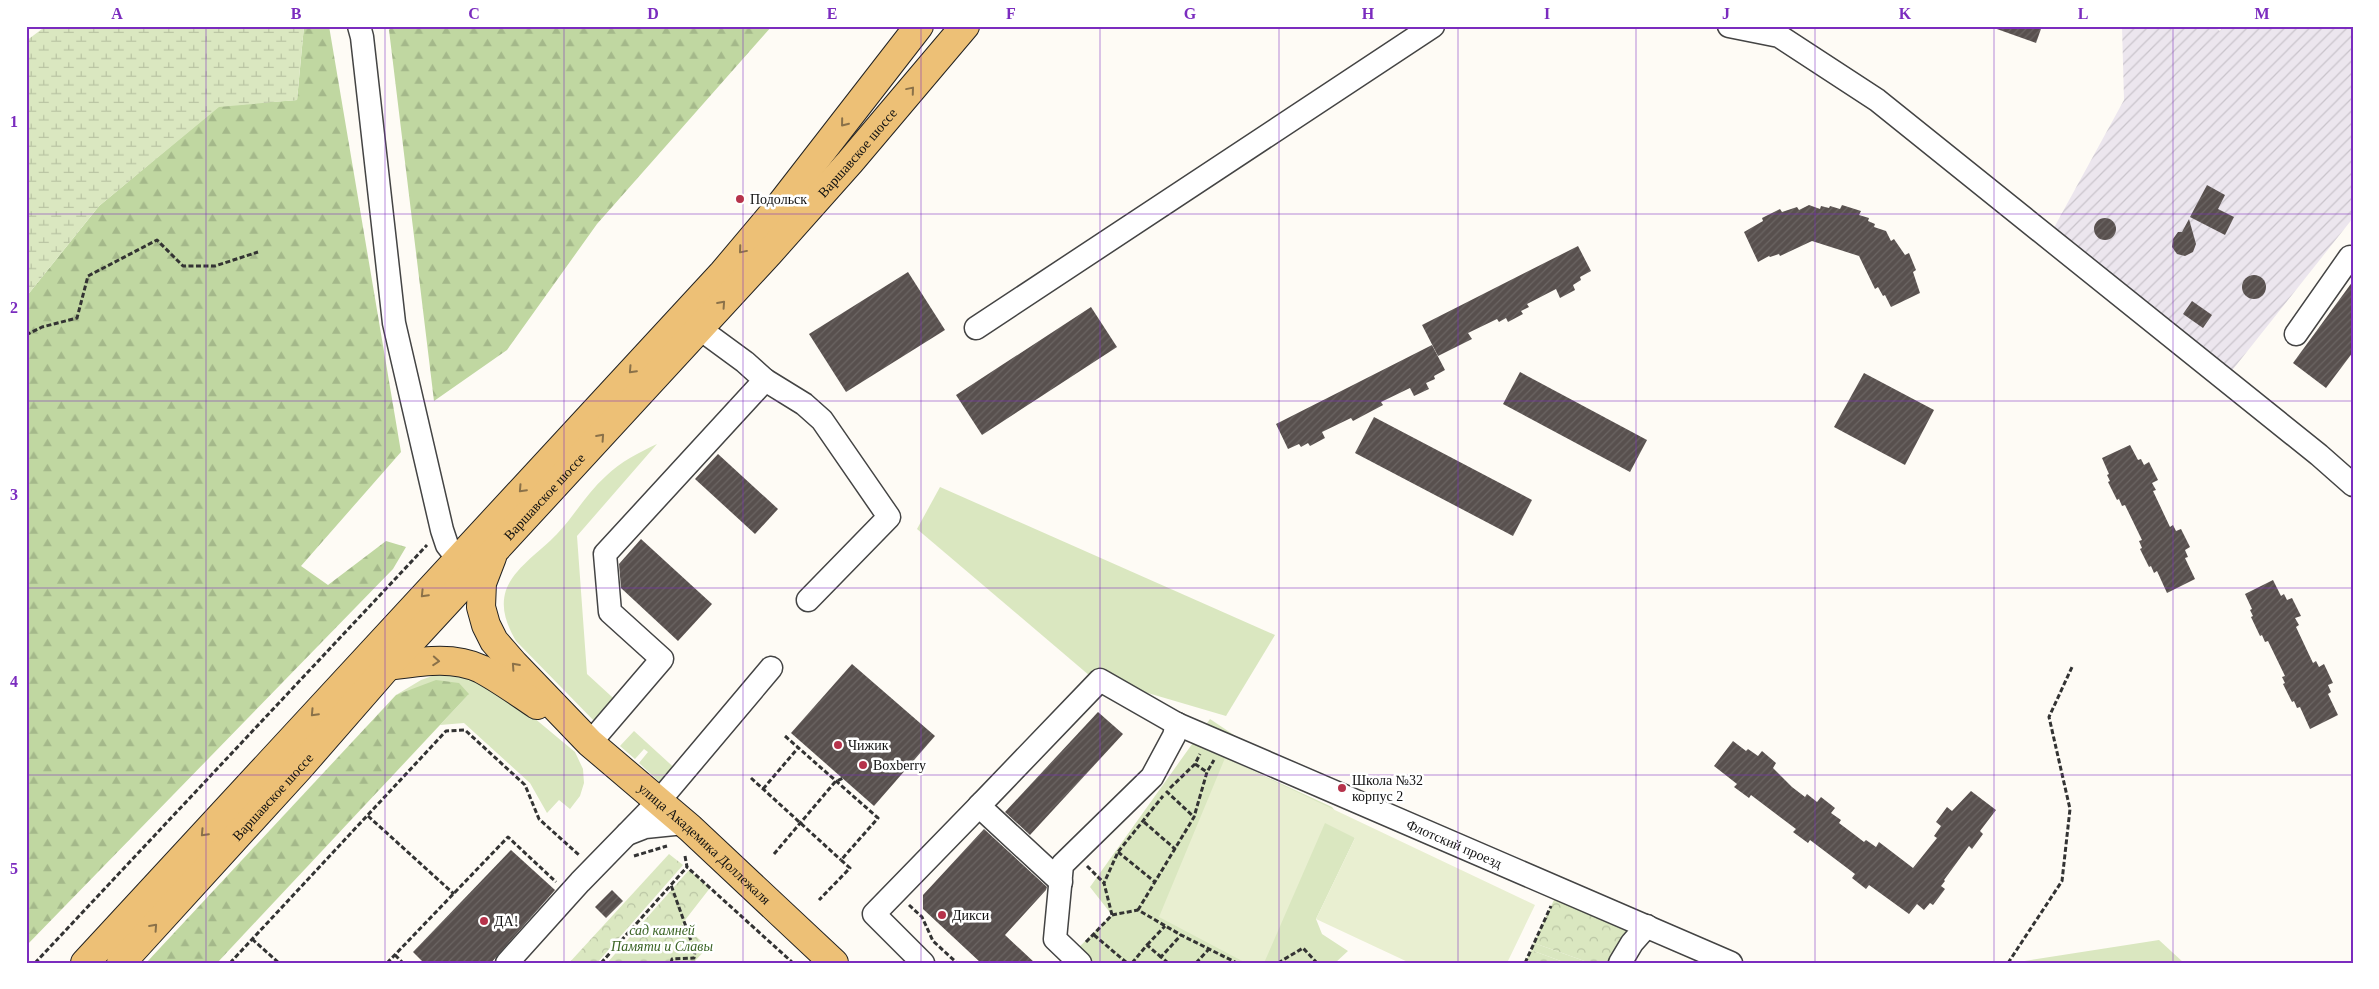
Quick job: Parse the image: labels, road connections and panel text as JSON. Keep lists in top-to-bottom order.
{
  "streets": {
    "main road": ["Варшавское шоссе", "улица Академика Доллежаля"],
    "street": ["Флотский проезд"]
  },
  "crossings": [
    ["Варшавское шоссе", "улица Академика Доллежаля"]
  ],
  "parks": ["сад камней Памяти и Славы"],
  "places": [
    "Подольск",
    "Чижик",
    "Boxberry",
    "Школа №32 корпус 2",
    "Дикси",
    "ДА!"
  ],
  "grid": {
    "columns": [
      "A",
      "B",
      "C",
      "D",
      "E",
      "F",
      "G",
      "H",
      "I",
      "J",
      "K",
      "L",
      "M"
    ],
    "rows": [
      "1",
      "2",
      "3",
      "4",
      "5"
    ]
  }
}
